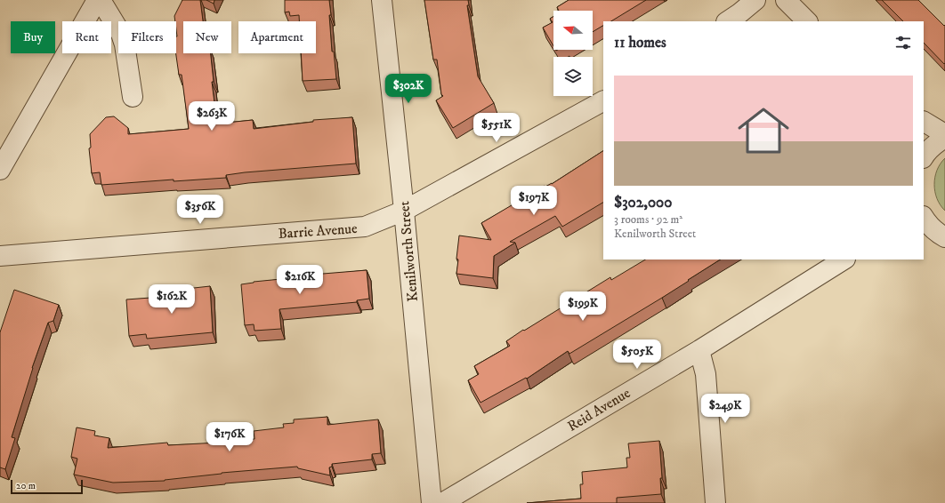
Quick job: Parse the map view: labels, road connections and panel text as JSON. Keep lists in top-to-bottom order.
{
  "streets": {
    "street": ["Barrie Avenue", "Kenilworth Street", "Reid Avenue"]
  },
  "crossings": [
    ["Barrie Avenue", "Kenilworth Street"]
  ],
  "scale_bar": "20 m",
  "north": "left",
  "page": {
    "chip": [
      "Buy",
      "Rent",
      "Filters",
      "New",
      "Apartment"
    ],
    "heading": "11 homes",
    "list": [
      {
        "name": "$302,000",
        "note": "3 rooms · 92 m² · Kenilworth Street"
      }
    ],
    "price": [
      "$302K",
      "$263K",
      "$551K",
      "$197K",
      "$356K",
      "$216K",
      "$162K",
      "$199K",
      "$505K",
      "$249K",
      "$176K"
    ],
    "scale": "20 m"
  }
}
